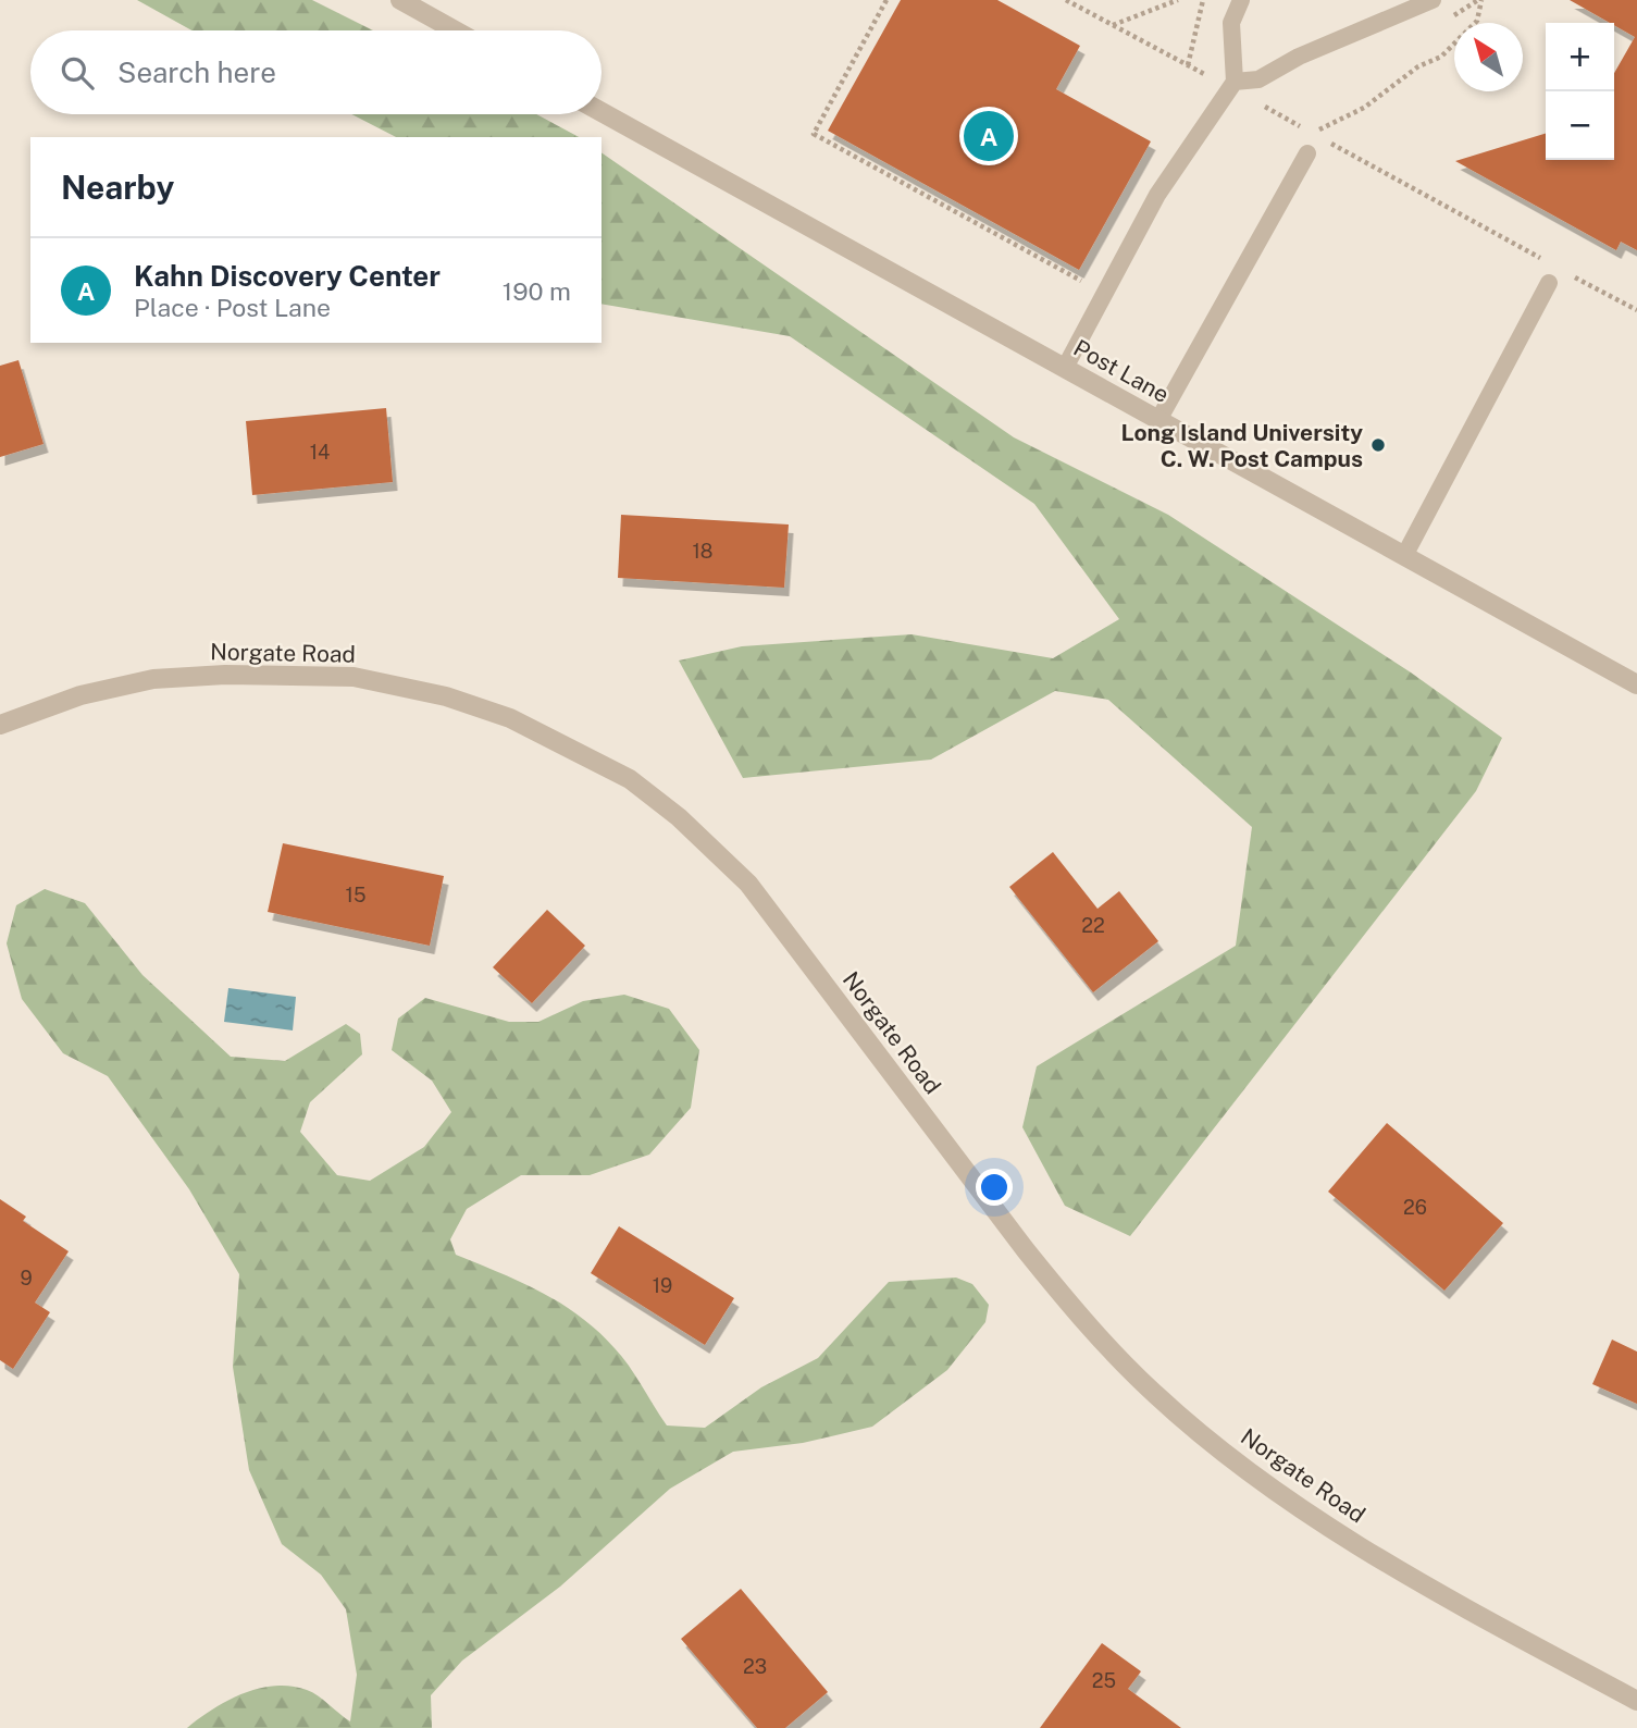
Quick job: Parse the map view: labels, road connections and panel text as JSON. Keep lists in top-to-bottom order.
{
  "streets": {
    "street": ["Post Lane", "Norgate Road"]
  },
  "places": ["Long Island University C. W. Post Campus"],
  "house_numbers": [
    "14",
    "18",
    "15",
    "22",
    "26",
    "9",
    "19",
    "23",
    "25"
  ],
  "north": "top left",
  "page": {
    "map_buttons": ["+", "−"],
    "search": "Search here",
    "pins": "A",
    "heading": "Nearby",
    "list": [
      {
        "mark": "A",
        "name": "Kahn Discovery Center",
        "note": "Place · Post Lane",
        "value": "190 m"
      }
    ]
  }
}
